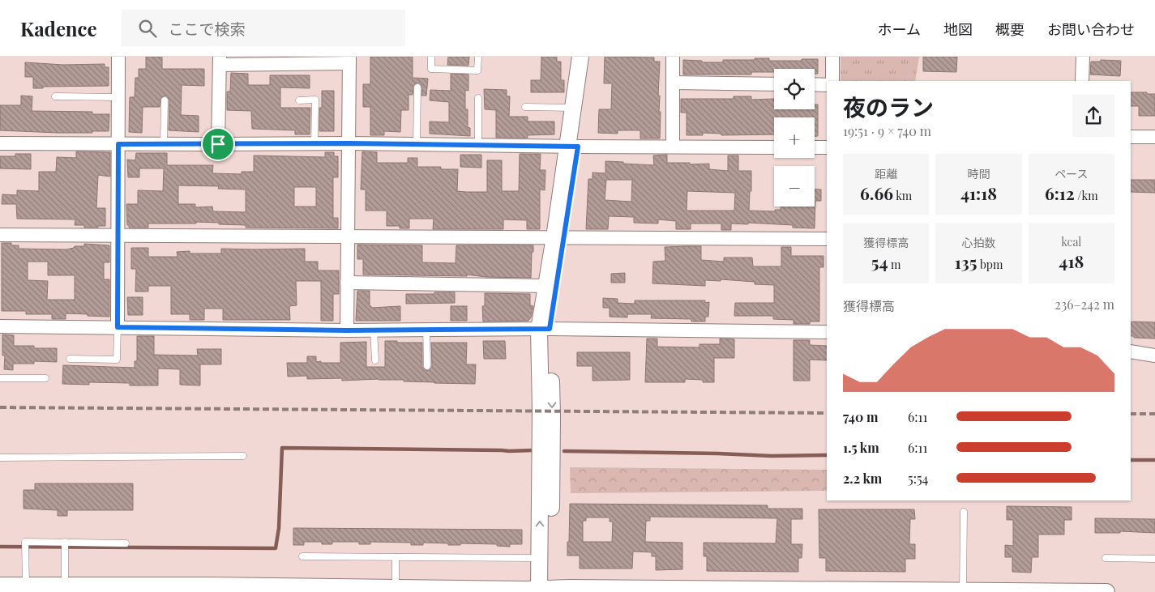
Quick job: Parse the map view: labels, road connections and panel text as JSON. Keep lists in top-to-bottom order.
{
  "page": {
    "header": "Kadence",
    "search": "ここで検索",
    "nav": [
      "ホーム",
      "地図",
      "概要",
      "お問い合わせ"
    ],
    "map_buttons": ["+", "−"],
    "heading": ["夜のラン", "19:51 · 9 × 740 m"],
    "stats": [
      ["距離", "6.66 km"],
      ["時間", "41:18"],
      ["ペース", "6:12 /km"],
      ["獲得標高", "54 m"],
      ["心拍数", "135 bpm"],
      ["kcal", "418"]
    ],
    "chart": ["獲得標高", "236–242 m"],
    "list": [
      {
        "name": "740 m",
        "note": "6:11"
      },
      {
        "name": "1.5 km",
        "note": "6:11"
      },
      {
        "name": "2.2 km",
        "note": "5:54"
      }
    ]
  }
}
